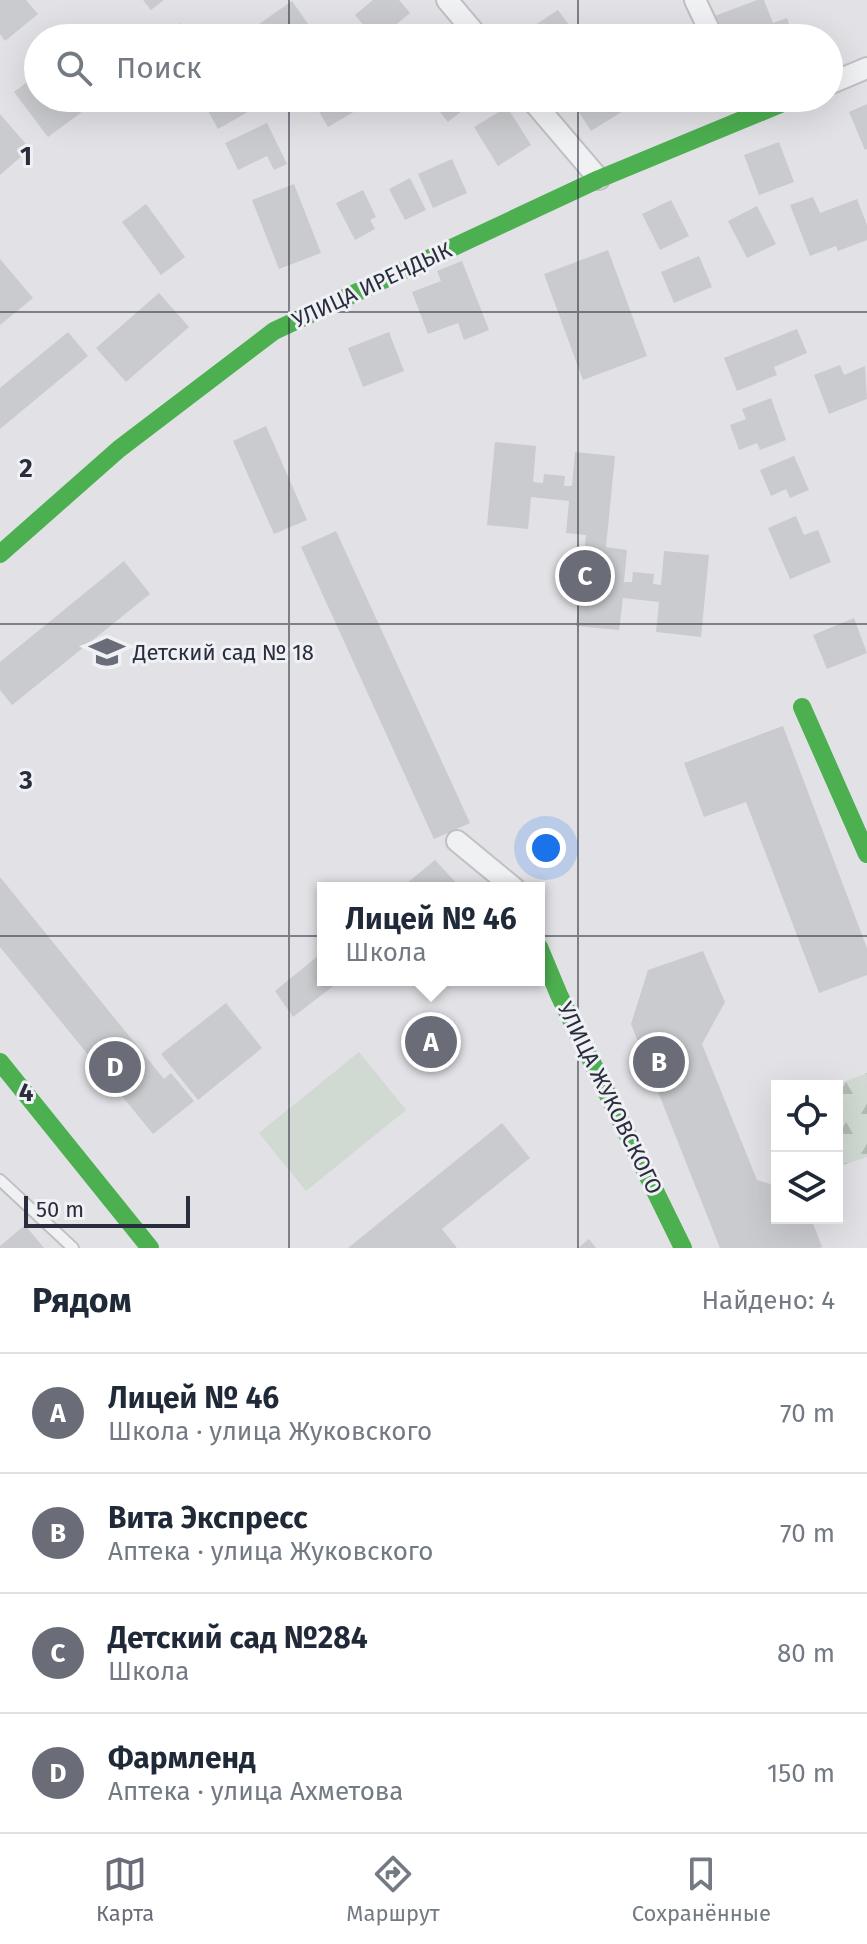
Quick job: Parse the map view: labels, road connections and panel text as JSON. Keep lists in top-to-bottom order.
{
  "streets": {
    "street": ["УЛИЦА ИРЕНДЫК", "УЛИЦА ЖУКОВСКОГО"]
  },
  "places": {
    "school or university": ["Детский сад № 18"]
  },
  "scale_bar": "50 m",
  "page": {
    "search": "Поиск",
    "pins": [
      "C",
      "A",
      "B",
      "D"
    ],
    "popup": ["Лицей № 46", "Школа"],
    "scale": "50 m",
    "heading": ["Рядом", "Найдено: 4"],
    "list": [
      {
        "mark": "A",
        "name": "Лицей № 46",
        "note": "Школа · улица Жуковского",
        "value": "70 m"
      },
      {
        "mark": "B",
        "name": "Вита Экспресс",
        "note": "Аптека · улица Жуковского",
        "value": "70 m"
      },
      {
        "mark": "C",
        "name": "Детский сад №284",
        "note": "Школа",
        "value": "80 m"
      },
      {
        "mark": "D",
        "name": "Фармленд",
        "note": "Аптека · улица Ахметова",
        "value": "150 m"
      }
    ],
    "nav": ["Карта", "Маршрут", "Сохранённые"]
  },
  "grid": {
    "rows": [
      "1",
      "2",
      "3",
      "4"
    ]
  }
}
